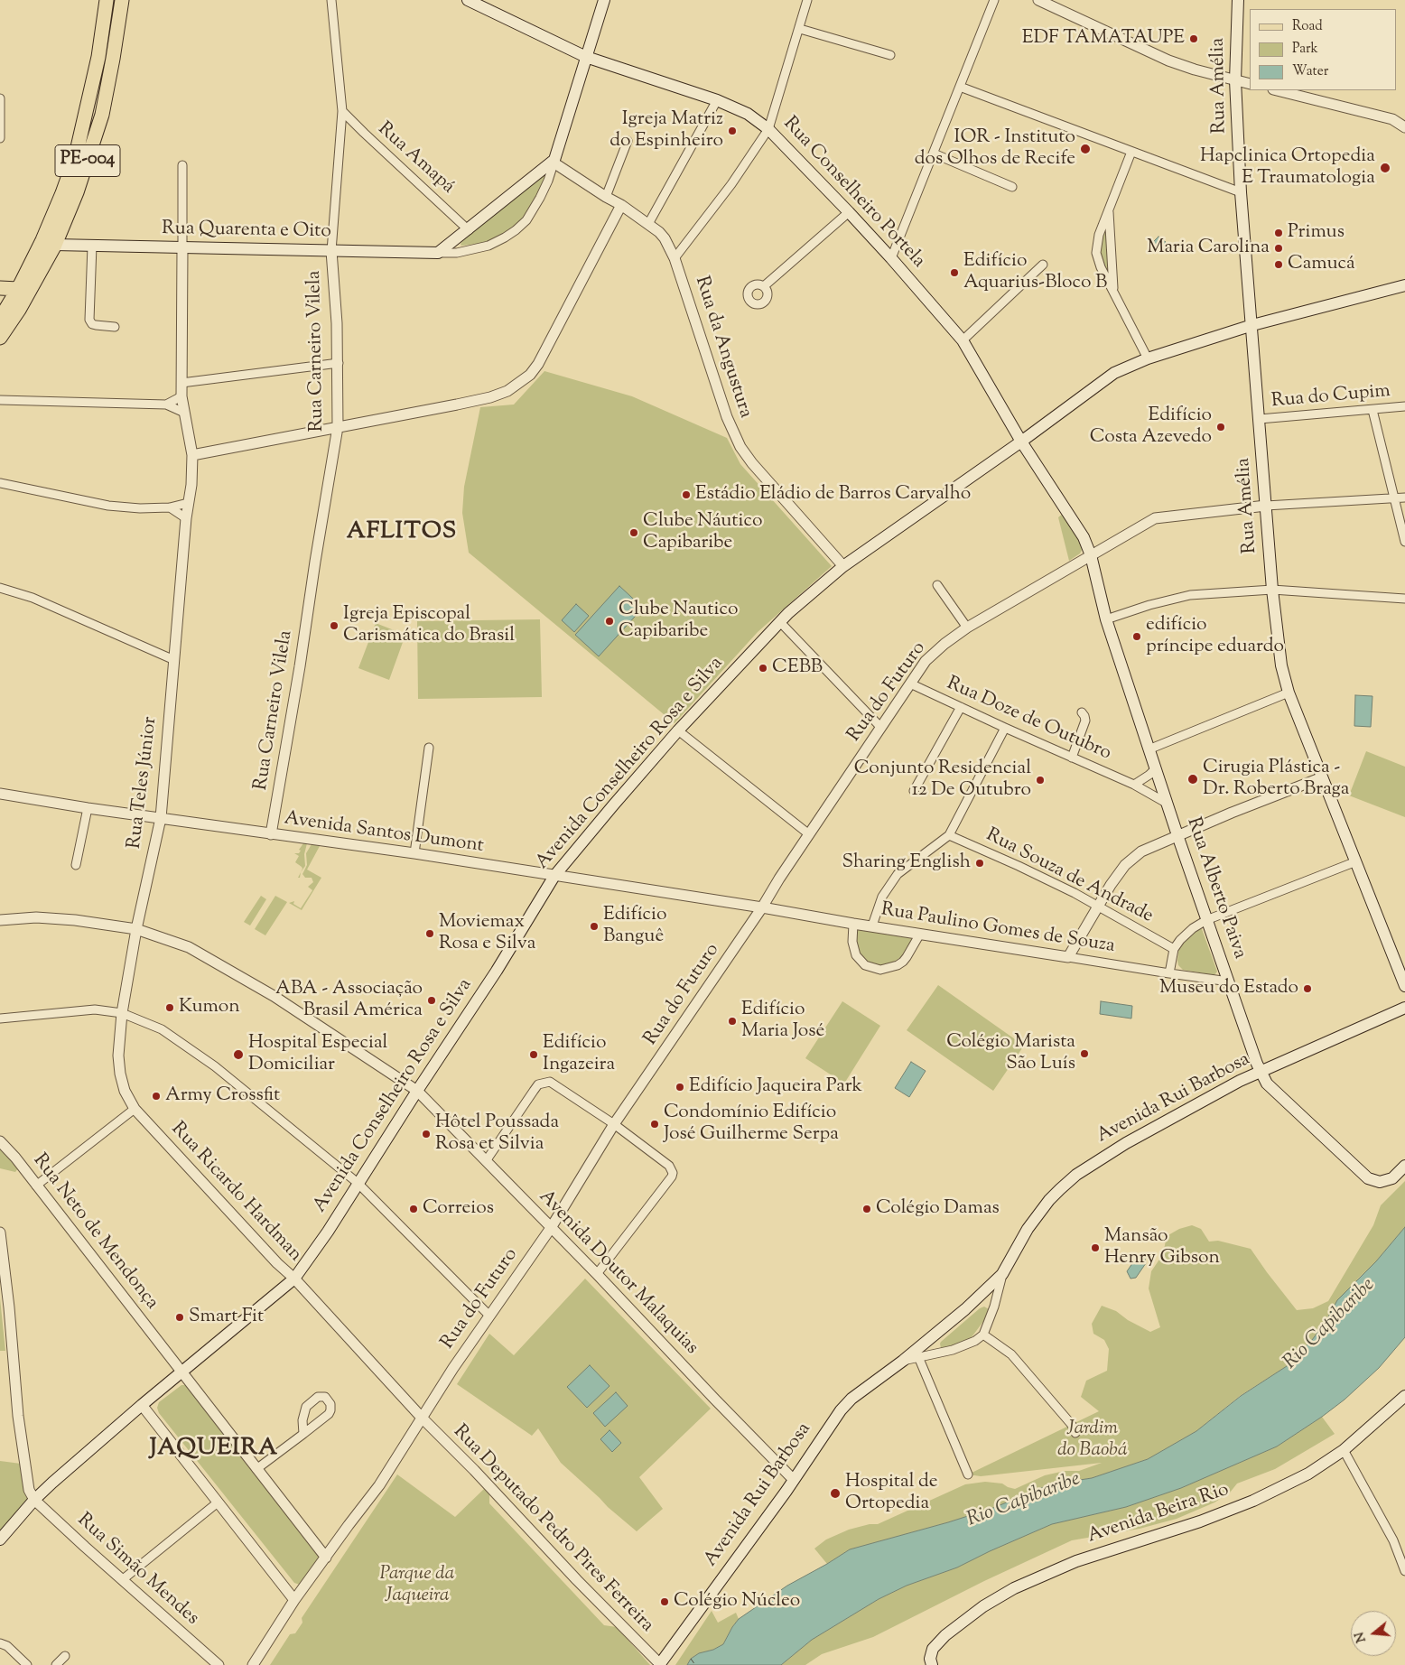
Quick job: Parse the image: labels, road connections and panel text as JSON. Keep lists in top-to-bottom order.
{
  "streets": {
    "main road": [
      "Rua Amélia",
      "PE-004",
      "Rua Conselheiro Portela",
      "Rua Quarenta e Oito",
      "Avenida Conselheiro Rosa e Silva",
      "Rua Alberto Paiva",
      "Avenida Rui Barbosa",
      "Avenida Beira Rio"
    ],
    "street": [
      "Rua Amapá",
      "Rua da Angustura",
      "Rua Carneiro Vilela",
      "Rua do Cupim",
      "Rua do Futuro",
      "Rua Doze de Outubro",
      "Rua Teles Júnior",
      "Avenida Santos Dumont",
      "Rua Souza de Andrade",
      "Rua Paulino Gomes de Souza",
      "Rua Ricardo Hardman",
      "Rua Neto de Mendonça",
      "Avenida Doutor Malaquias",
      "Rua Deputado Pedro Pires Ferreira",
      "Rua Simão Mendes"
    ]
  },
  "crossings": [
    ["Rua Amélia", "Rua do Cupim"],
    ["Rua Amélia", "Rua do Futuro"],
    ["Rua Amélia", "Avenida Conselheiro Rosa e Silva"],
    ["Rua Amapá", "Rua Carneiro Vilela"],
    ["PE-004", "Rua Quarenta e Oito"],
    ["Rua Conselheiro Portela", "Rua Quarenta e Oito"],
    ["Rua Conselheiro Portela", "Rua do Futuro"],
    ["Rua Conselheiro Portela", "Avenida Conselheiro Rosa e Silva"],
    ["Rua Conselheiro Portela", "Rua Alberto Paiva"],
    ["Rua Quarenta e Oito", "Rua da Angustura"],
    ["Rua Quarenta e Oito", "Rua Carneiro Vilela"],
    ["Rua Quarenta e Oito", "Rua Teles Júnior"],
    ["Rua da Angustura", "Avenida Conselheiro Rosa e Silva"],
    ["Rua Carneiro Vilela", "Avenida Santos Dumont"],
    ["Rua do Futuro", "Rua Doze de Outubro"],
    ["Rua do Futuro", "Avenida Santos Dumont"],
    ["Rua do Futuro", "Rua Alberto Paiva"],
    ["Rua do Futuro", "Rua Paulino Gomes de Souza"],
    ["Rua do Futuro", "Rua Ricardo Hardman"],
    ["Rua do Futuro", "Rua Neto de Mendonça"],
    ["Rua do Futuro", "Avenida Doutor Malaquias"],
    ["Rua do Futuro", "Rua Deputado Pedro Pires Ferreira"],
    ["Rua Doze de Outubro", "Rua Alberto Paiva"],
    ["Avenida Conselheiro Rosa e Silva", "Avenida Santos Dumont"],
    ["Avenida Conselheiro Rosa e Silva", "Rua Ricardo Hardman"],
    ["Avenida Conselheiro Rosa e Silva", "Rua Neto de Mendonça"],
    ["Avenida Conselheiro Rosa e Silva", "Avenida Doutor Malaquias"],
    ["Avenida Conselheiro Rosa e Silva", "Rua Simão Mendes"],
    ["Rua Teles Júnior", "Avenida Santos Dumont"],
    ["Rua Teles Júnior", "Rua Ricardo Hardman"],
    ["Rua Teles Júnior", "Avenida Doutor Malaquias"],
    ["Avenida Santos Dumont", "Rua Paulino Gomes de Souza"],
    ["Rua Alberto Paiva", "Rua Paulino Gomes de Souza"],
    ["Rua Alberto Paiva", "Avenida Rui Barbosa"],
    ["Avenida Rui Barbosa", "Avenida Doutor Malaquias"],
    ["Avenida Rui Barbosa", "Rua Deputado Pedro Pires Ferreira"],
    ["Rua Ricardo Hardman", "Rua Deputado Pedro Pires Ferreira"]
  ],
  "districts": ["AFLITOS", "JAQUEIRA"],
  "water": ["Rio Capibaribe"],
  "parks": ["Jardim do Baobá", "Parque da Jaqueira"],
  "places": [
    "EDF TAMATAUPE",
    "Igreja Matriz do Espinheiro",
    "IOR - Instituto dos Olhos de Recife",
    "Hapclinica Ortopedia E Traumatologia",
    "Primus",
    "Maria Carolina",
    "Camucá",
    "Edifício Aquarius-Bloco B",
    "Edifício Costa Azevedo",
    "Estádio Eládio de Barros Carvalho",
    "Clube Náutico Capibaribe",
    "Clube Nautico Capibaribe",
    "Igreja Episcopal Carismática do Brasil",
    "edifício príncipe eduardo",
    "CEBB",
    "Cirugia Plástica - Dr. Roberto Braga",
    "Conjunto Residencial 12 De Outubro",
    "Sharing English",
    "Edifício Banguê",
    "Moviemax Rosa e Silva",
    "Museu do Estado",
    "ABA - Associação Brasil América",
    "Kumon",
    "Edifício Maria José",
    "Colégio Marista São Luís",
    "Hospital Especial Domiciliar",
    "Edifício Ingazeira",
    "Edifício Jaqueira Park",
    "Army Crossfit",
    "Condomínio Edifício José Guilherme Serpa",
    "Hôtel Poussada Rosa et Silvia",
    "Correios",
    "Colégio Damas",
    "Mansão Henry Gibson",
    "Smart Fit",
    "Hospital de Ortopedia",
    "Colégio Núcleo"
  ],
  "legend": ["Road", "Park", "Water"],
  "north": "left"
}
